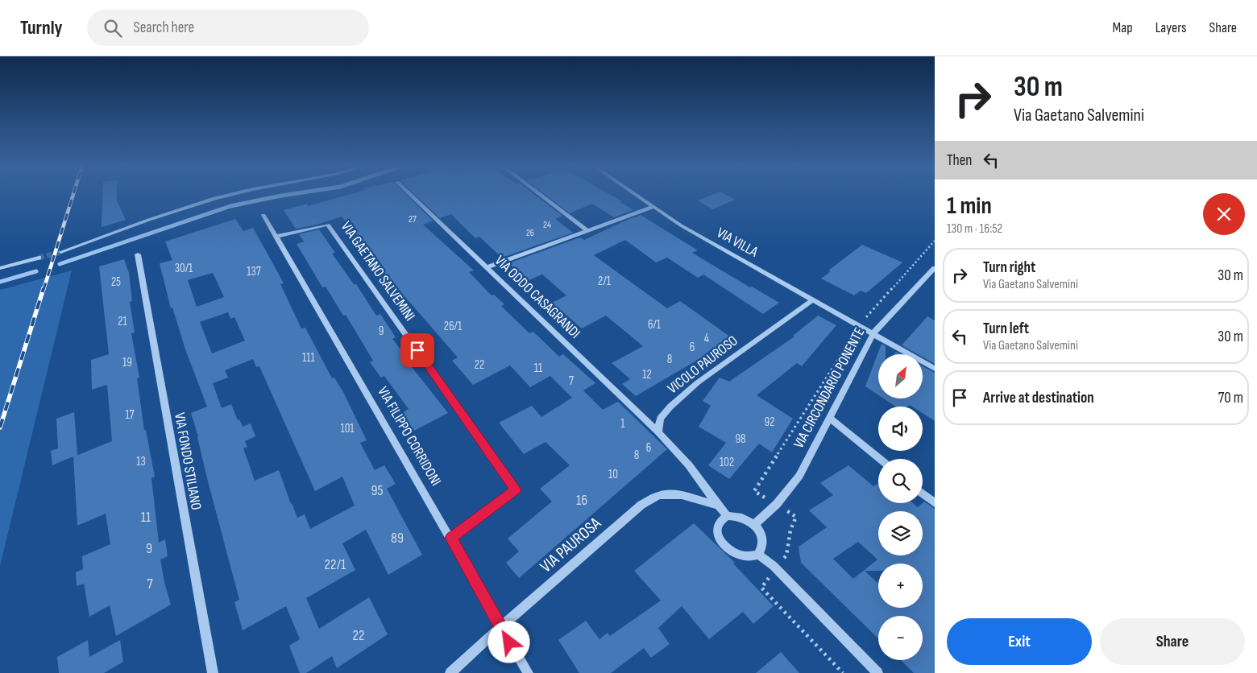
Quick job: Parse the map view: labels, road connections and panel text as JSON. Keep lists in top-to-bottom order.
{
  "streets": {
    "street": [
      "VIA VILLA",
      "VIA GAETANO SALVEMINI",
      "VIA ODDO CASAGRANDI",
      "VICOLO PAUROSO",
      "VIA CIRCONDARIO PONENTE",
      "VIA FILIPPO CORRIDONI",
      "VIA FONDO STILIANO",
      "VIA PAUROSA"
    ]
  },
  "crossings": [
    ["VIA VILLA", "VICOLO PAUROSO"],
    ["VIA VILLA", "VIA CIRCONDARIO PONENTE"],
    ["VIA GAETANO SALVEMINI", "VIA FILIPPO CORRIDONI"],
    ["VIA ODDO CASAGRANDI", "VICOLO PAUROSO"],
    ["VIA FILIPPO CORRIDONI", "VIA PAUROSA"]
  ],
  "house_numbers": [
    "27",
    "24",
    "26",
    "30/1",
    "137",
    "2/1",
    "25",
    "21",
    "6/1",
    "26/1",
    "9",
    "4",
    "6",
    "111",
    "8",
    "19",
    "22",
    "11",
    "12",
    "7",
    "17",
    "92",
    "1",
    "101",
    "98",
    "6",
    "8",
    "13",
    "102",
    "10",
    "95",
    "16",
    "11",
    "89",
    "9",
    "22/1",
    "7",
    "22"
  ],
  "north": "top right",
  "page": {
    "header": "Turnly",
    "search": "Search here",
    "nav": ["Map", "Layers", "Share"],
    "turn": ["30 m", "Via Gaetano Salvemini"],
    "then": "Then",
    "heading": ["1 min", "130 m · 16:52"],
    "list": [
      {
        "name": "Turn right",
        "note": "Via Gaetano Salvemini",
        "value": "30 m"
      },
      {
        "name": "Turn left",
        "note": "Via Gaetano Salvemini",
        "value": "30 m"
      },
      {
        "name": "Arrive at destination",
        "value": "70 m"
      }
    ],
    "map_buttons": ["+", "−"],
    "buttons": ["Exit", "Share"]
  }
}
